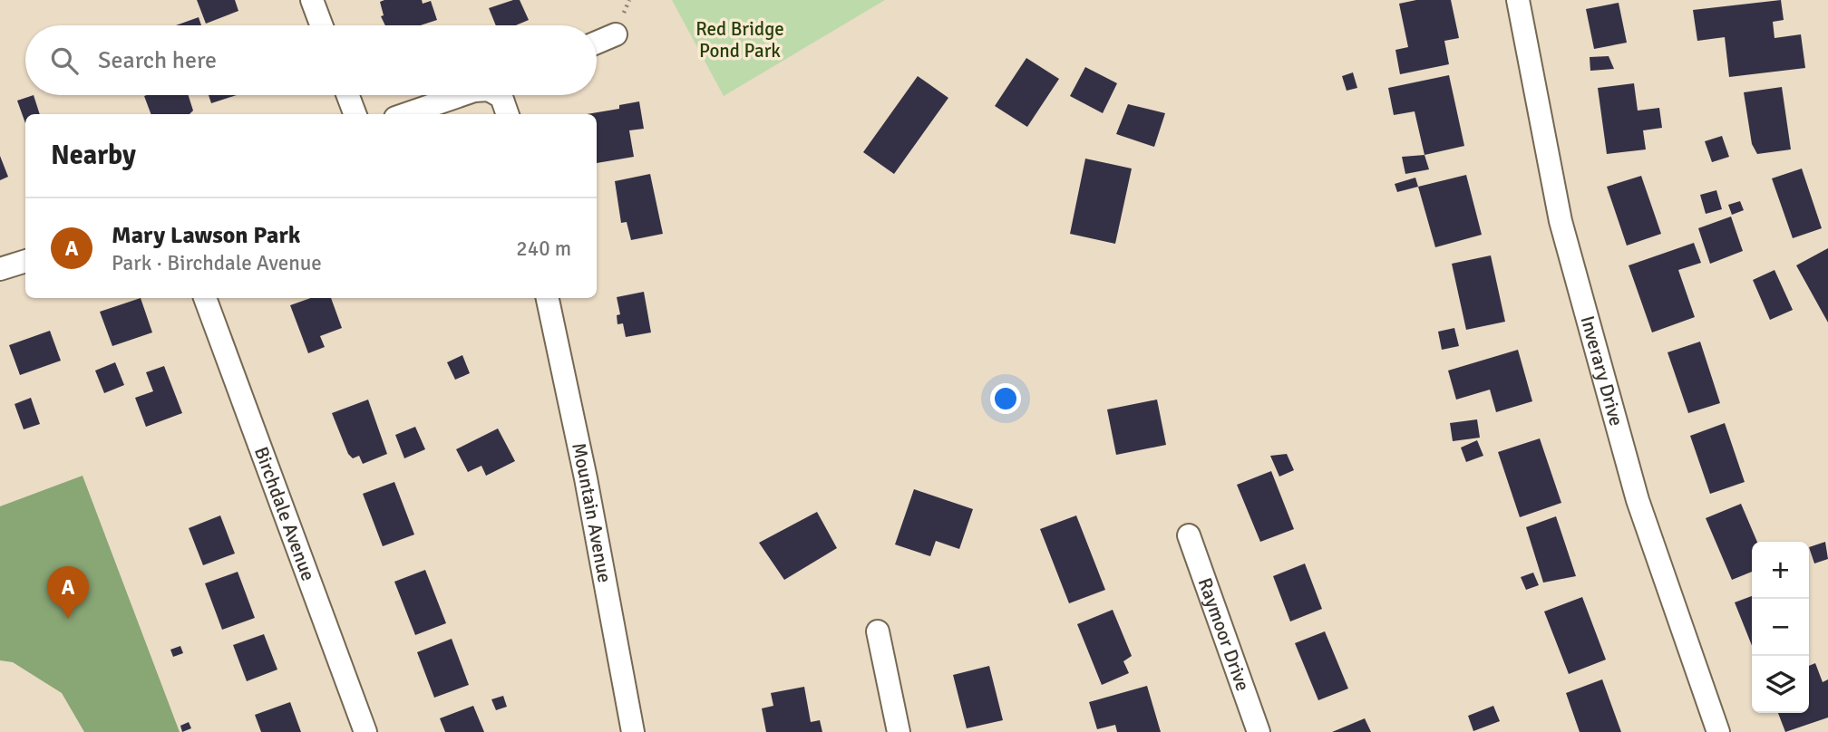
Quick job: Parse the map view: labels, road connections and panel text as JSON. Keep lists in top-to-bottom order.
{
  "streets": {
    "street": [
      "Inverary Drive",
      "Birchdale Avenue",
      "Mountain Avenue",
      "Raymoor Drive"
    ]
  },
  "parks": ["Red Bridge Pond Park"],
  "page": {
    "search": "Search here",
    "heading": "Nearby",
    "list": [
      {
        "mark": "A",
        "name": "Mary Lawson Park",
        "note": "Park · Birchdale Avenue",
        "value": "240 m"
      }
    ],
    "map_buttons": ["+", "−"],
    "pins": "A"
  }
}
